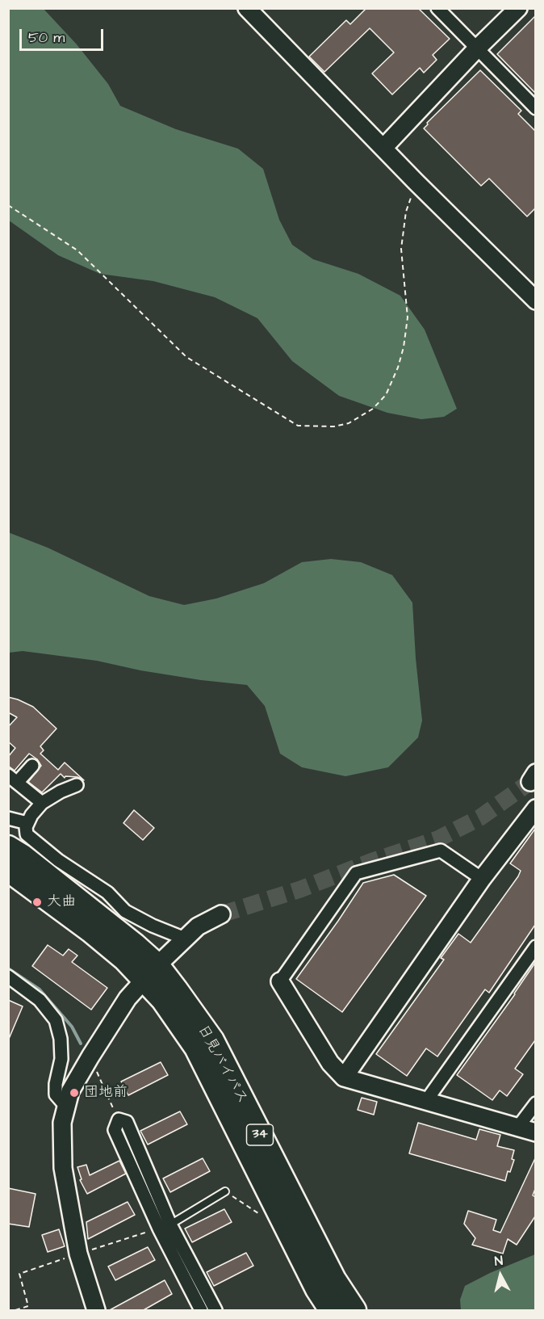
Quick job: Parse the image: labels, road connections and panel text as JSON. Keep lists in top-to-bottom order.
{
  "streets": {
    "highway": ["日見バイパス", "34"]
  },
  "places": ["大曲", "団地前"],
  "scale_bar": "50 m",
  "north": "top"
}
